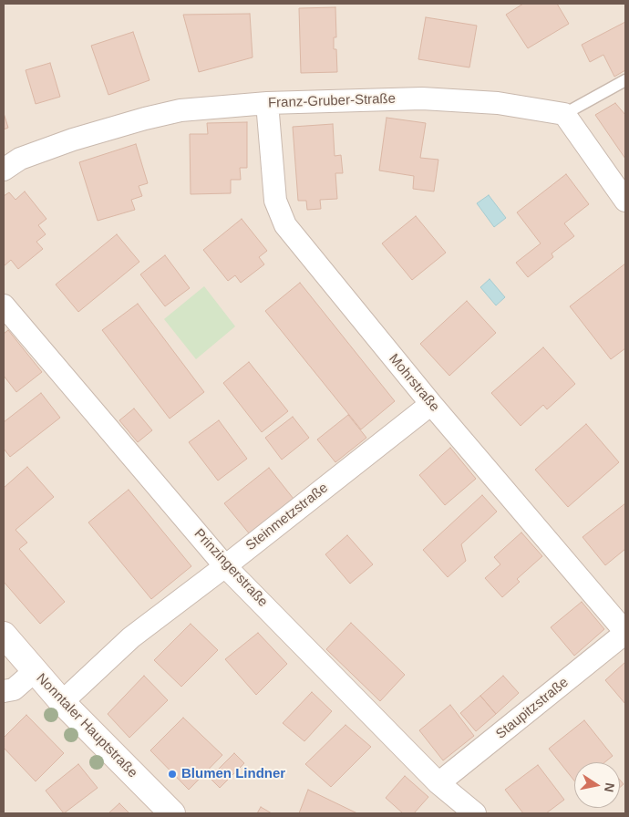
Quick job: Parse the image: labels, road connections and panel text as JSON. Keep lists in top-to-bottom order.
{
  "streets": {
    "main road": ["Nonntaler Hauptstraße"],
    "street": [
      "Franz-Gruber-Straße",
      "Mohrstraße",
      "Steinmetzstraße",
      "Prinzingerstraße",
      "Staupitzstraße"
    ]
  },
  "crossings": [
    ["Franz-Gruber-Straße", "Mohrstraße"],
    ["Mohrstraße", "Steinmetzstraße"],
    ["Mohrstraße", "Staupitzstraße"],
    ["Steinmetzstraße", "Prinzingerstraße"],
    ["Steinmetzstraße", "Nonntaler Hauptstraße"],
    ["Prinzingerstraße", "Staupitzstraße"]
  ],
  "places": ["Blumen Lindner"],
  "north": "right"
}
